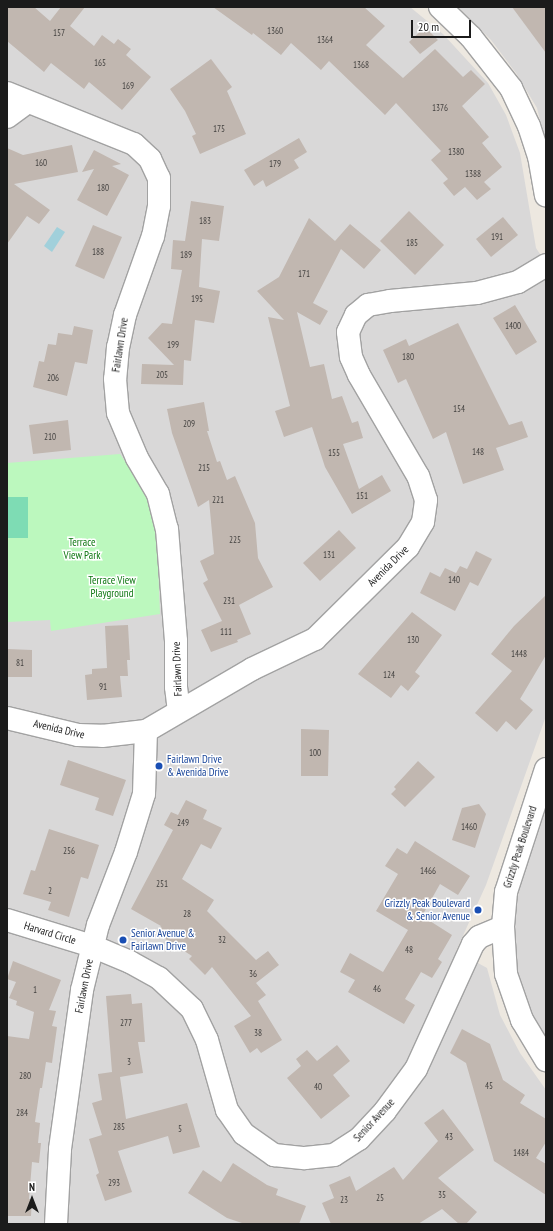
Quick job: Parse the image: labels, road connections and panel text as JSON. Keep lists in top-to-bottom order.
{
  "streets": {
    "street": [
      "Fairlawn Drive",
      "Avenida Drive",
      "Grizzly Peak Boulevard",
      "Harvard Circle",
      "Senior Avenue"
    ]
  },
  "crossings": [
    ["Fairlawn Drive", "Avenida Drive"],
    ["Fairlawn Drive", "Harvard Circle"],
    ["Fairlawn Drive", "Senior Avenue"],
    ["Grizzly Peak Boulevard", "Senior Avenue"],
    ["Harvard Circle", "Senior Avenue"]
  ],
  "parks": ["Terrace View Park", "Terrace View Playground"],
  "places": ["Fairlawn Drive & Avenida Drive", "Grizzly Peak Boulevard & Senior Avenue", "Senior Avenue & Fairlawn Drive"],
  "house_numbers": [
    "1360",
    "157",
    "1364",
    "165",
    "1368",
    "169",
    "1376",
    "175",
    "1380",
    "160",
    "179",
    "1388",
    "180",
    "183",
    "191",
    "185",
    "188",
    "189",
    "171",
    "195",
    "1400",
    "199",
    "180",
    "205",
    "206",
    "154",
    "209",
    "210",
    "148",
    "155",
    "215",
    "151",
    "221",
    "225",
    "131",
    "140",
    "231",
    "111",
    "130",
    "1448",
    "81",
    "124",
    "91",
    "100",
    "249",
    "1460",
    "256",
    "1466",
    "251",
    "2",
    "28",
    "32",
    "48",
    "36",
    "46",
    "1",
    "277",
    "38",
    "3",
    "280",
    "45",
    "40",
    "284",
    "285",
    "5",
    "43",
    "1484",
    "293",
    "35",
    "25",
    "23"
  ],
  "scale_bar": "20 m",
  "north": "top"
}
